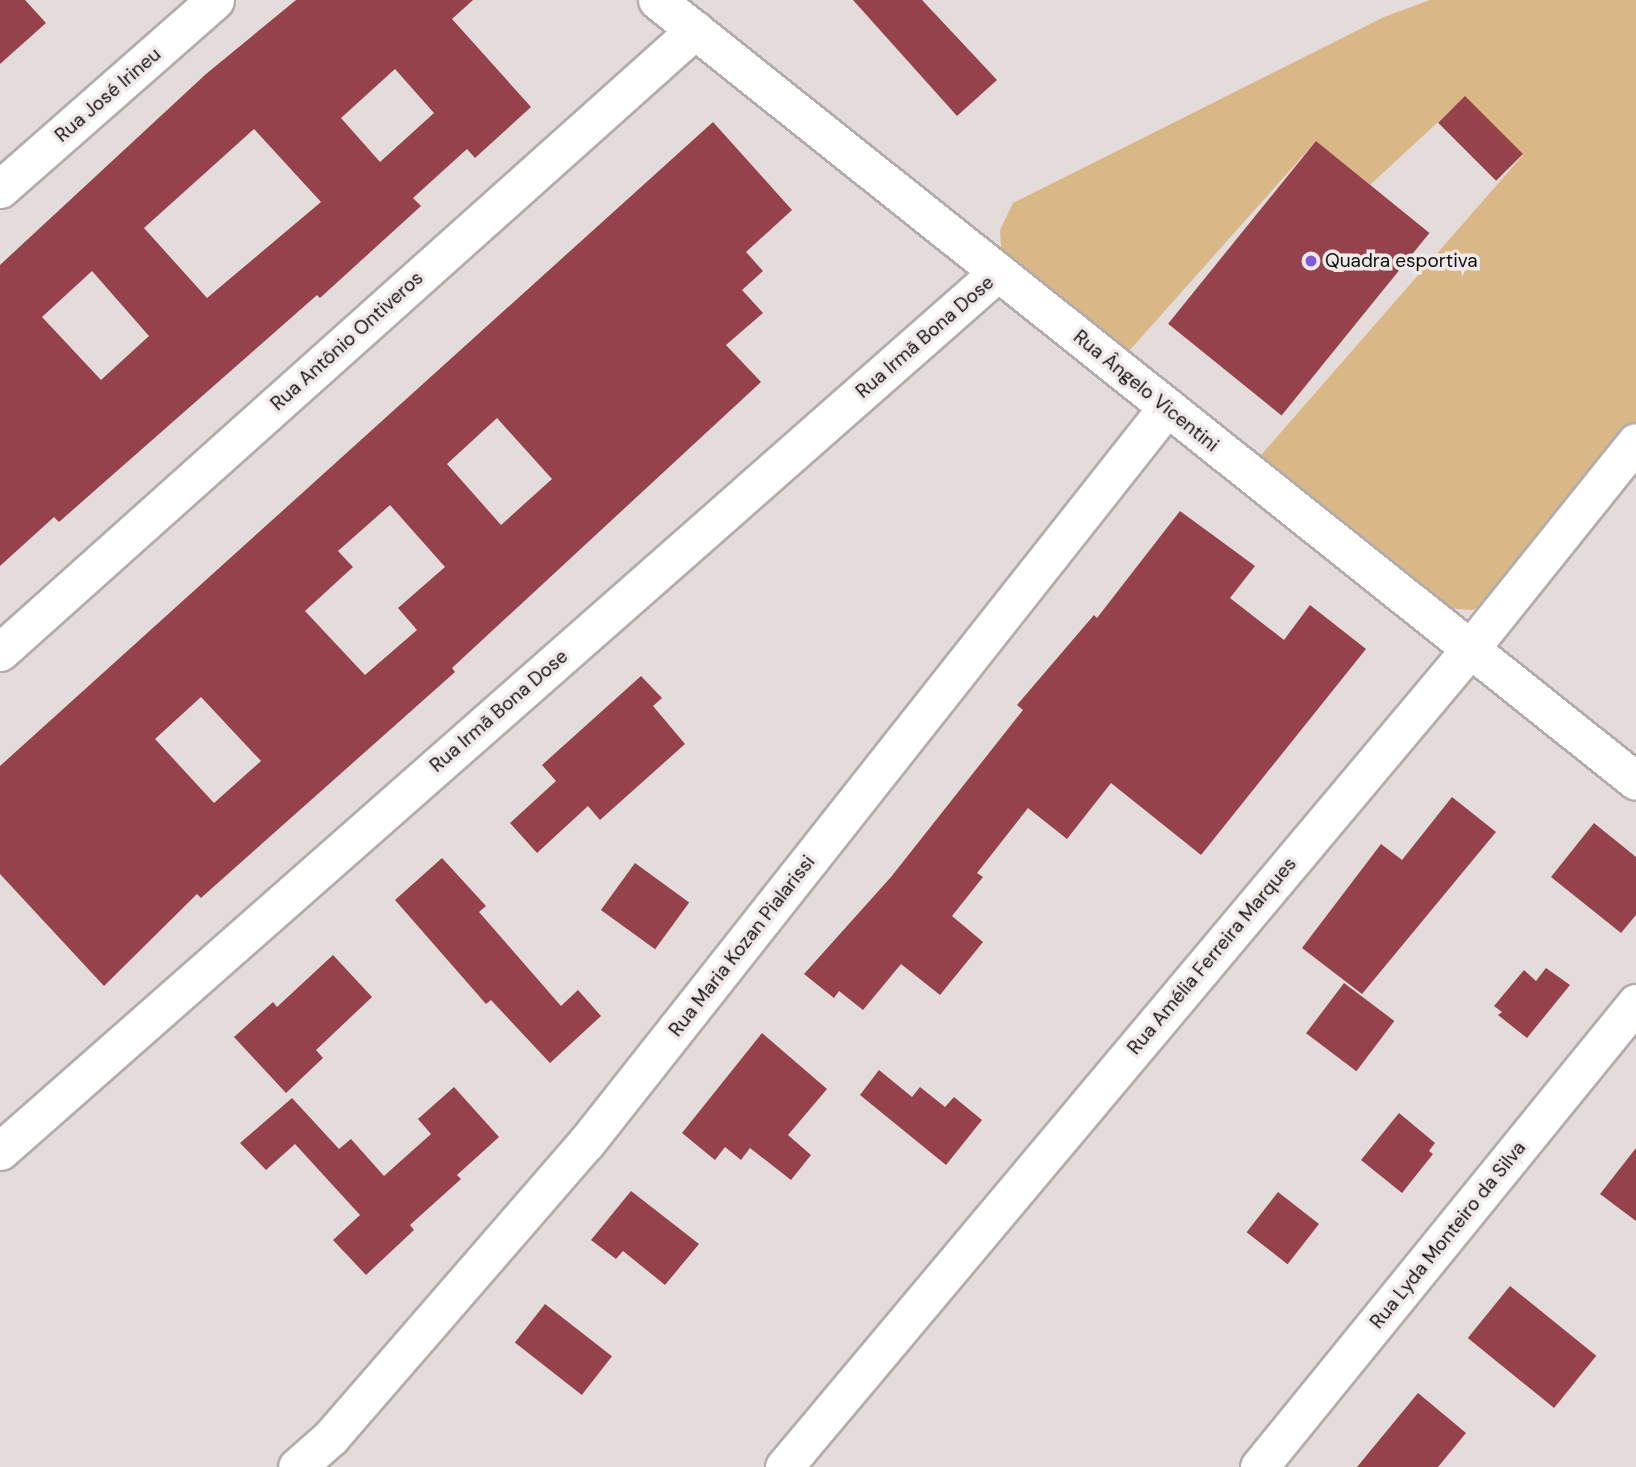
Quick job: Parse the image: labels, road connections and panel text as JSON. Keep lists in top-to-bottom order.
{
  "streets": {
    "street": [
      "Rua José Irineu",
      "Rua Irmã Bona Dose",
      "Rua Antônio Ontiveros",
      "Rua Ângelo Vicentini",
      "Rua Maria Kozan Pialarissi",
      "Rua Amélia Ferreira Marques",
      "Rua Lyda Monteiro da Silva"
    ]
  },
  "crossings": [
    ["Rua Irmã Bona Dose", "Rua Ângelo Vicentini"],
    ["Rua Antônio Ontiveros", "Rua Ângelo Vicentini"],
    ["Rua Ângelo Vicentini", "Rua Maria Kozan Pialarissi"],
    ["Rua Ângelo Vicentini", "Rua Amélia Ferreira Marques"]
  ],
  "places": ["Quadra esportiva"]
}
